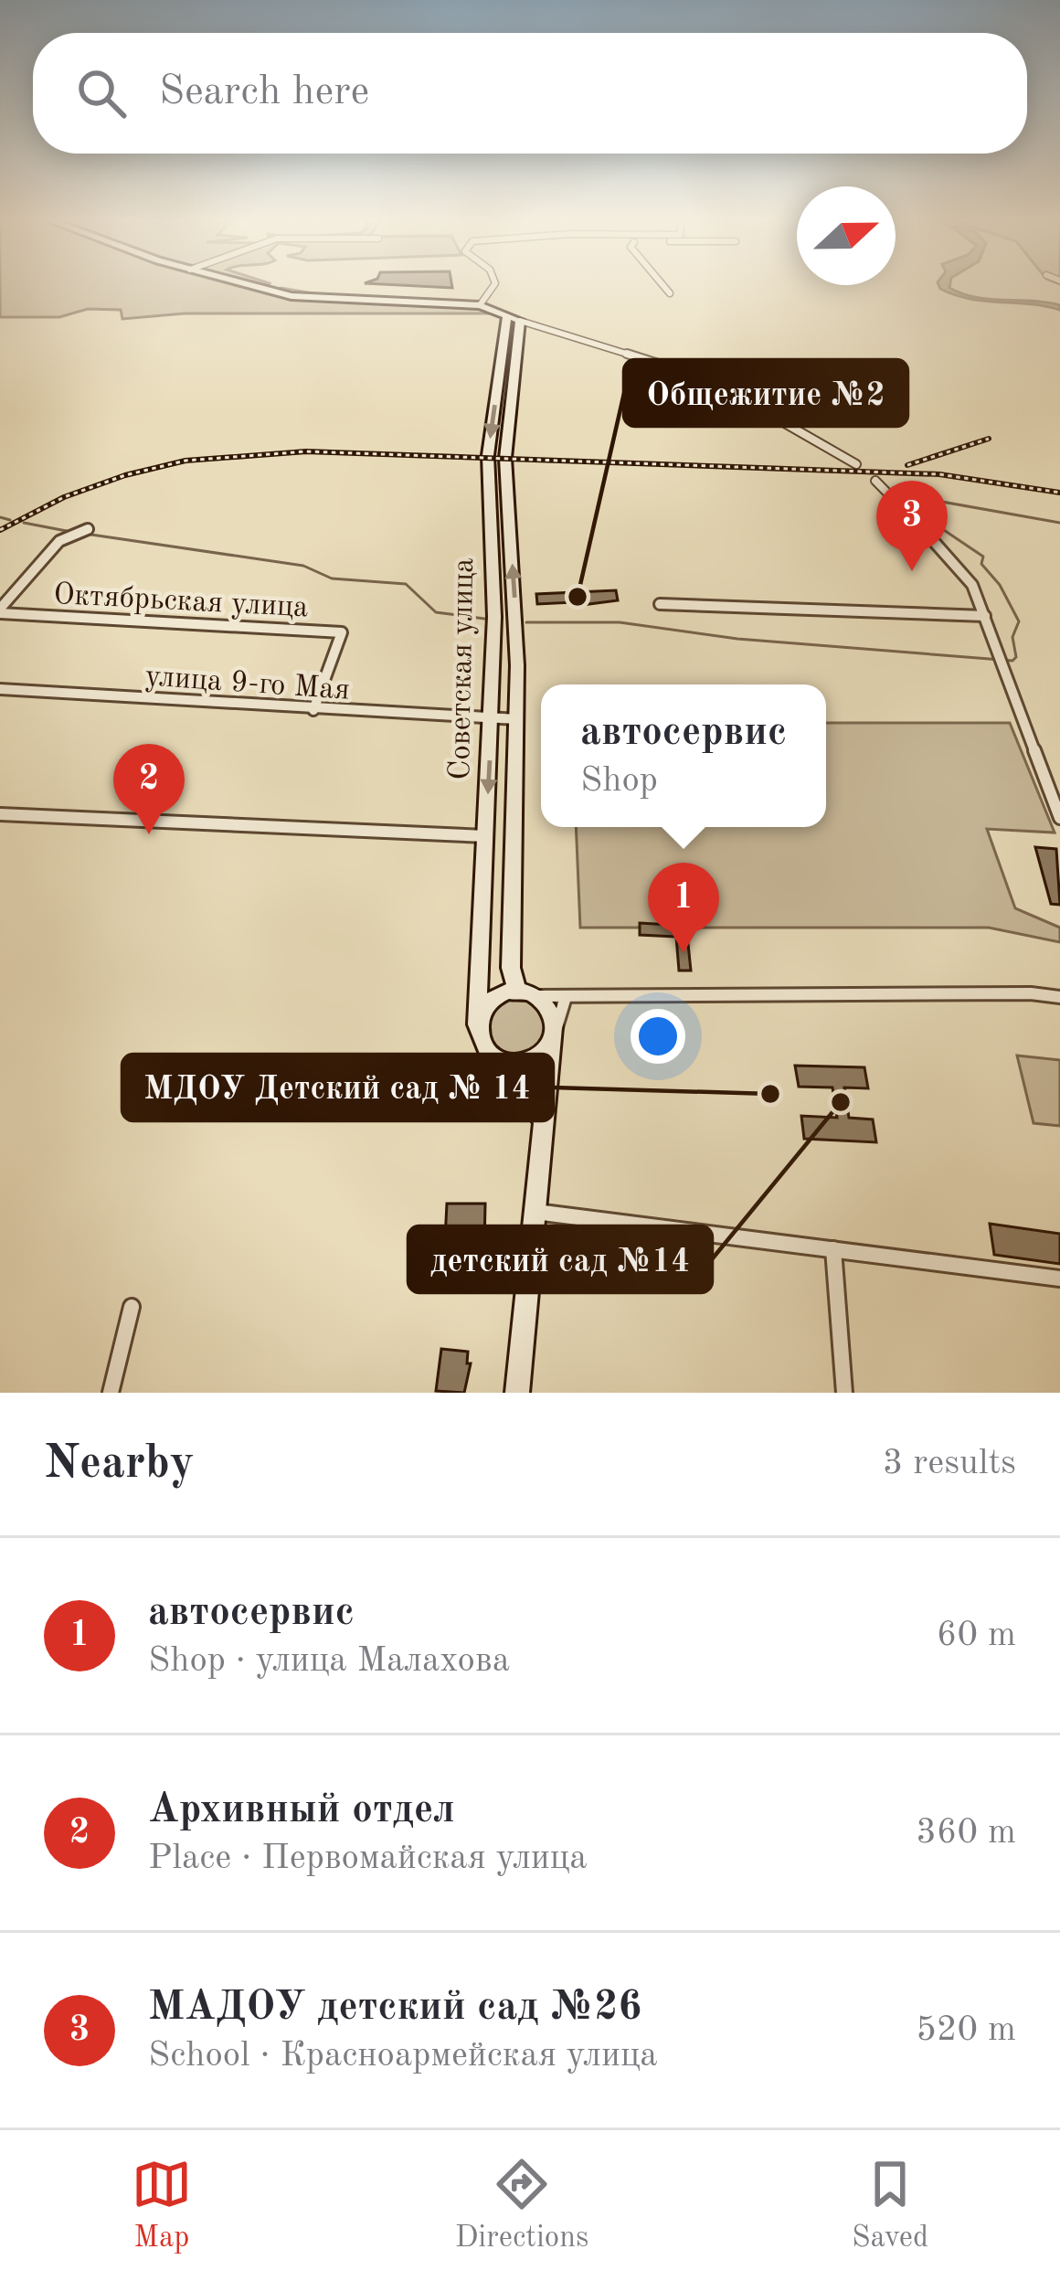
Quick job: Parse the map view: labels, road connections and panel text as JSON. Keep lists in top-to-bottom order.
{
  "streets": {
    "main road": ["Советская улица"],
    "street": ["Октябрьская улица", "улица 9-го Мая"]
  },
  "crossings": [
    ["Октябрьская улица", "улица 9-го Мая"],
    ["Советская улица", "улица 9-го Мая"]
  ],
  "places": ["Общежитие №2", "МДОУ Детский сад № 14", "детский сад №14"],
  "north": "right",
  "page": {
    "search": "Search here",
    "pins": ["3", "2", "1"],
    "popup": ["автосервис", "Shop"],
    "heading": ["Nearby", "3 results"],
    "list": [
      {
        "mark": "1",
        "name": "автосервис",
        "note": "Shop · улица Малахова",
        "value": "60 m"
      },
      {
        "mark": "2",
        "name": "Архивный отдел",
        "note": "Place · Первомайская улица",
        "value": "360 m"
      },
      {
        "mark": "3",
        "name": "МАДОУ детский сад №26",
        "note": "School · Красноармейская улица",
        "value": "520 m"
      }
    ],
    "nav": ["Map", "Directions", "Saved"]
  }
}
